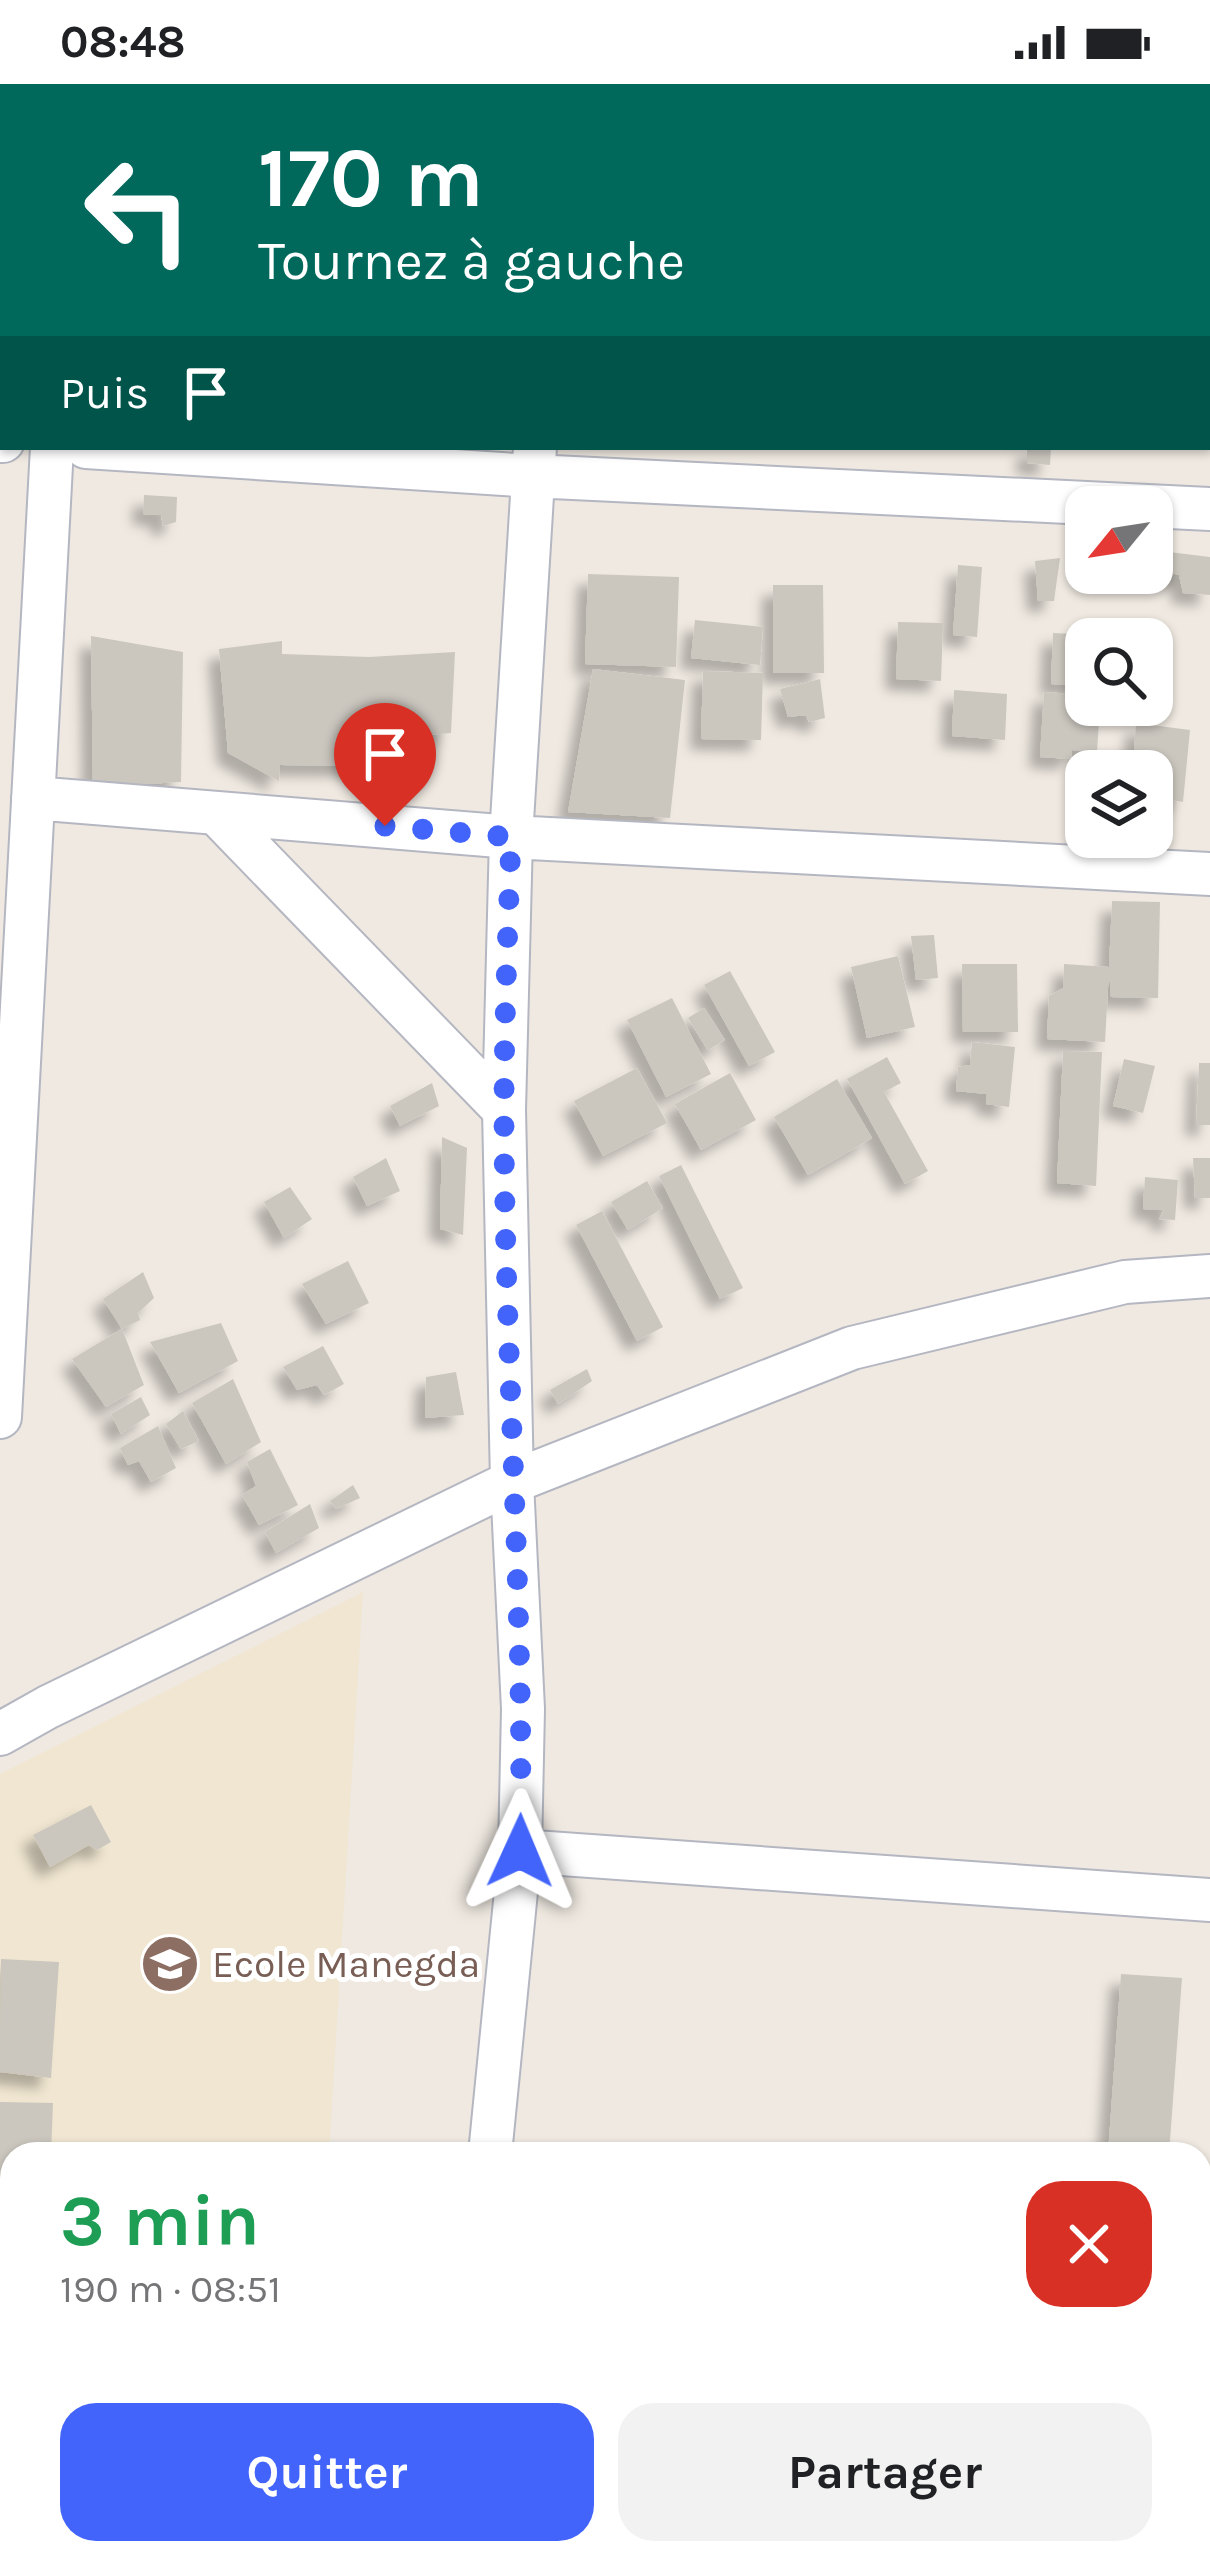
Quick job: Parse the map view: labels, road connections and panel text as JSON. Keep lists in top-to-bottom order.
{
  "places": {
    "school or university": ["Ecole Manegda"]
  },
  "north": "bottom left",
  "page": {
    "status": "08:48",
    "turn": ["170 m", "Tournez à gauche"],
    "then": "Puis",
    "heading": ["3 min", "190 m · 08:51"],
    "buttons": ["Quitter", "Partager"]
  }
}
